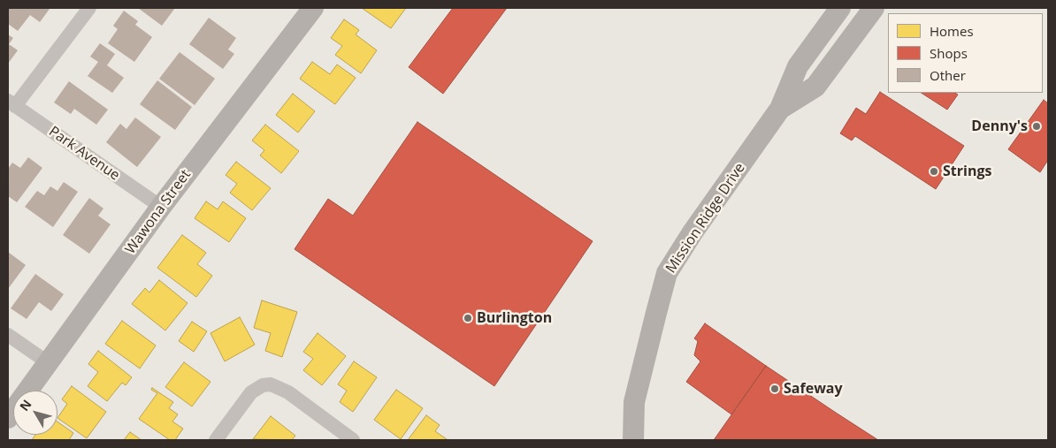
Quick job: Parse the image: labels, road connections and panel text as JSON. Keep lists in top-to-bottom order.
{
  "streets": {
    "street": ["Park Avenue", "Wawona Street", "Mission Ridge Drive"]
  },
  "crossings": [
    ["Park Avenue", "Wawona Street"]
  ],
  "places": [
    "Denny's",
    "Strings",
    "Burlington",
    "Safeway"
  ],
  "legend": ["Homes", "Shops", "Other"],
  "north": "top left"
}
